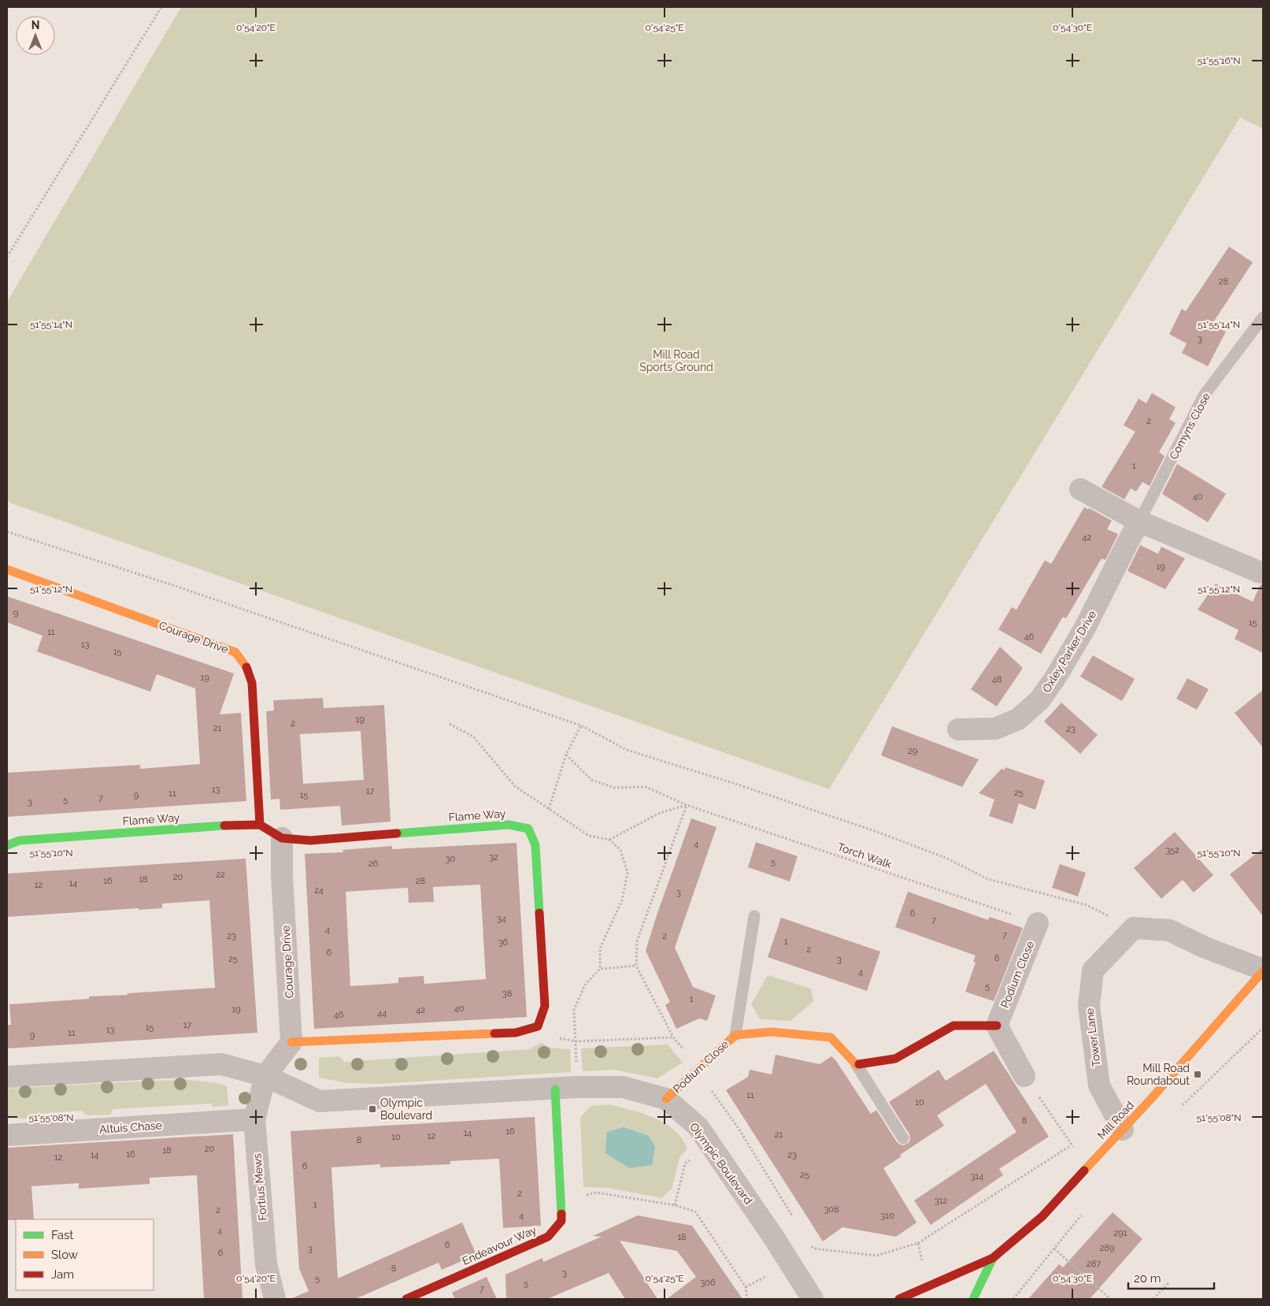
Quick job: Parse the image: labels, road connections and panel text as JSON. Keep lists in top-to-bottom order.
{
  "streets": {
    "street": [
      "Courage Drive",
      "Oxley Parker Drive",
      "Flame Way",
      "Podium Close",
      "Tower Lane",
      "Mill Road",
      "Altuis Chase",
      "Olympic Boulevard",
      "Fortius Mews",
      "Endeavour Way"
    ],
    "lane": ["Comyns Close"],
    "path": ["Torch Walk"]
  },
  "crossings": [
    ["Comyns Close", "Oxley Parker Drive"],
    ["Courage Drive", "Flame Way"],
    ["Torch Walk", "Podium Close"],
    ["Podium Close", "Olympic Boulevard"],
    ["Tower Lane", "Mill Road"],
    ["Altuis Chase", "Fortius Mews"],
    ["Olympic Boulevard", "Fortius Mews"],
    ["Olympic Boulevard", "Endeavour Way"]
  ],
  "parks": ["Mill Road Sports Ground"],
  "places": {
    "transit": ["Mill Road Roundabout", "Olympic Boulevard"]
  },
  "house_numbers": [
    "28",
    "3",
    "2",
    "1",
    "40",
    "42",
    "19",
    "9",
    "15",
    "11",
    "46",
    "13",
    "15",
    "19",
    "48",
    "19",
    "2",
    "21",
    "23",
    "29",
    "13",
    "17",
    "25",
    "11",
    "9",
    "15",
    "7",
    "5",
    "3",
    "4",
    "352",
    "32",
    "30",
    "5",
    "26",
    "22",
    "20",
    "18",
    "16",
    "28",
    "14",
    "12",
    "24",
    "3",
    "6",
    "34",
    "7",
    "4",
    "7",
    "23",
    "2",
    "1",
    "36",
    "2",
    "6",
    "6",
    "25",
    "3",
    "4",
    "5",
    "38",
    "1",
    "40",
    "19",
    "42",
    "44",
    "46",
    "17",
    "15",
    "13",
    "11",
    "9",
    "11",
    "10",
    "8",
    "16",
    "14",
    "21",
    "12",
    "10",
    "8",
    "20",
    "18",
    "16",
    "14",
    "23",
    "12",
    "6",
    "25",
    "314",
    "2",
    "312",
    "1",
    "308",
    "2",
    "4",
    "310",
    "4",
    "291",
    "18",
    "6",
    "289",
    "3",
    "6",
    "287",
    "8",
    "3",
    "5",
    "306",
    "5",
    "7"
  ],
  "legend": ["Fast", "Slow", "Jam"],
  "scale_bar": "20 m",
  "north": "top",
  "coordinates": [
    "0°54'20\"E",
    "0°54'25\"E",
    "0°54'30\"E",
    "51°55'16\"N",
    "51°55'14\"N",
    "51°55'12\"N",
    "51°55'10\"N",
    "51°55'08\"N"
  ]
}
